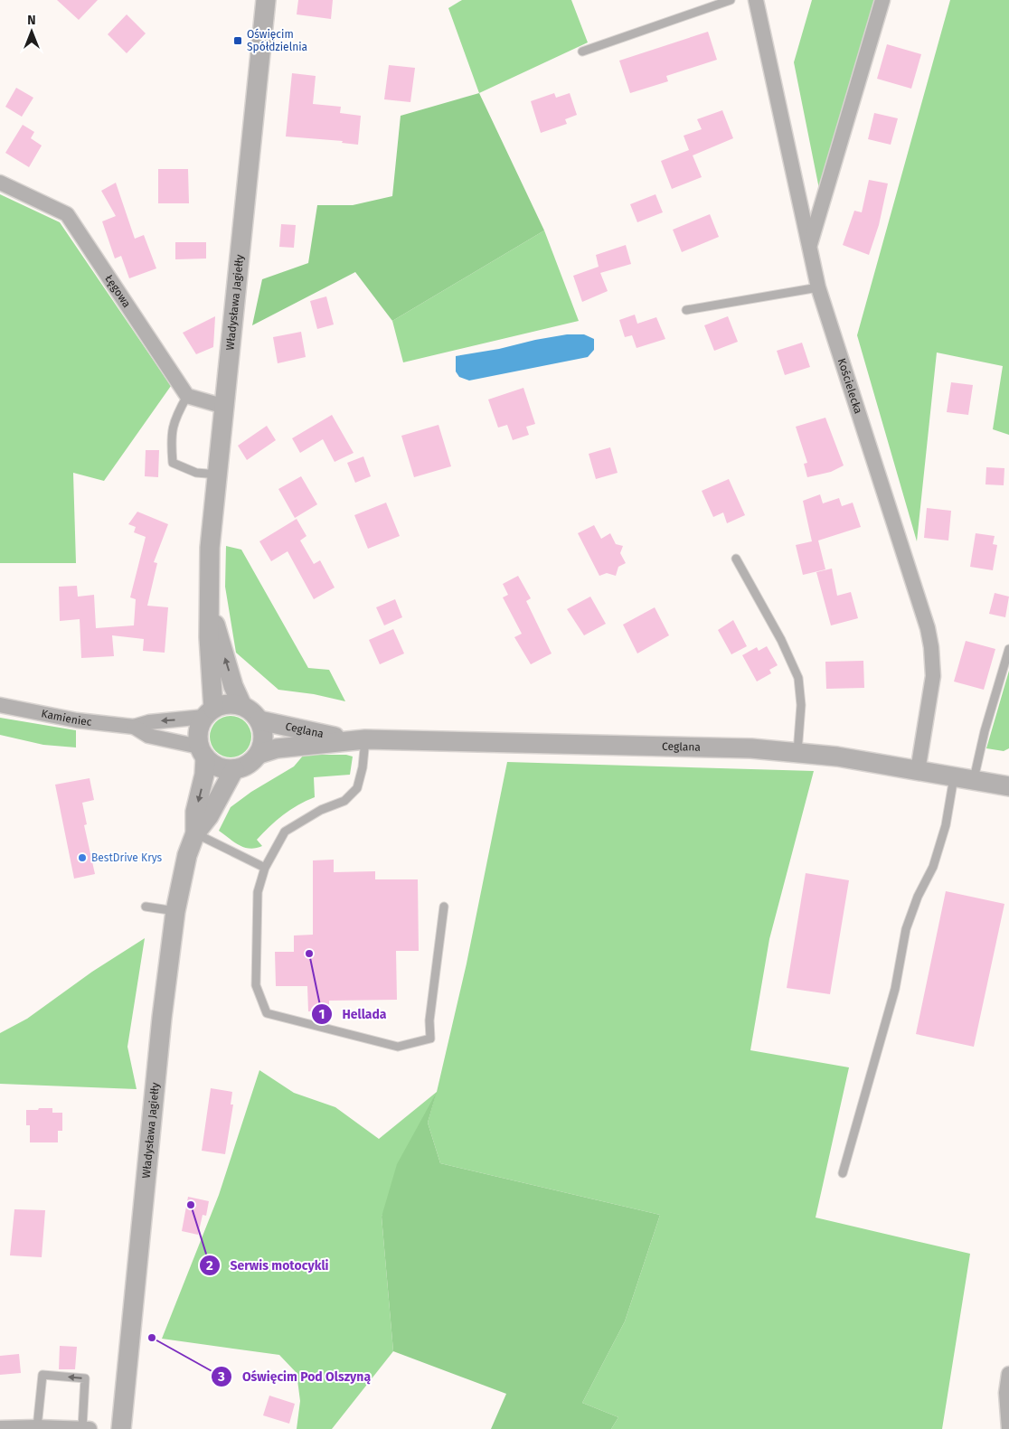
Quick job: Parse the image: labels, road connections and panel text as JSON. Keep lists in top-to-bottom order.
{
  "streets": {
    "street": [
      "Łęgowa",
      "Władysława Jagiełły",
      "Kościelecka",
      "Kamieniec",
      "Ceglana"
    ]
  },
  "crossings": [
    ["Władysława Jagiełły", "Kamieniec"],
    ["Władysława Jagiełły", "Ceglana"],
    ["Kościelecka", "Ceglana"],
    ["Kamieniec", "Ceglana"]
  ],
  "places": {
    "transit": ["Oświęcim Spółdzielnia"],
    "other": [
      "BestDrive Krys",
      "Hellada",
      "Serwis motocykli",
      "Oświęcim Pod Olszyną"
    ]
  },
  "north": "top"
}
